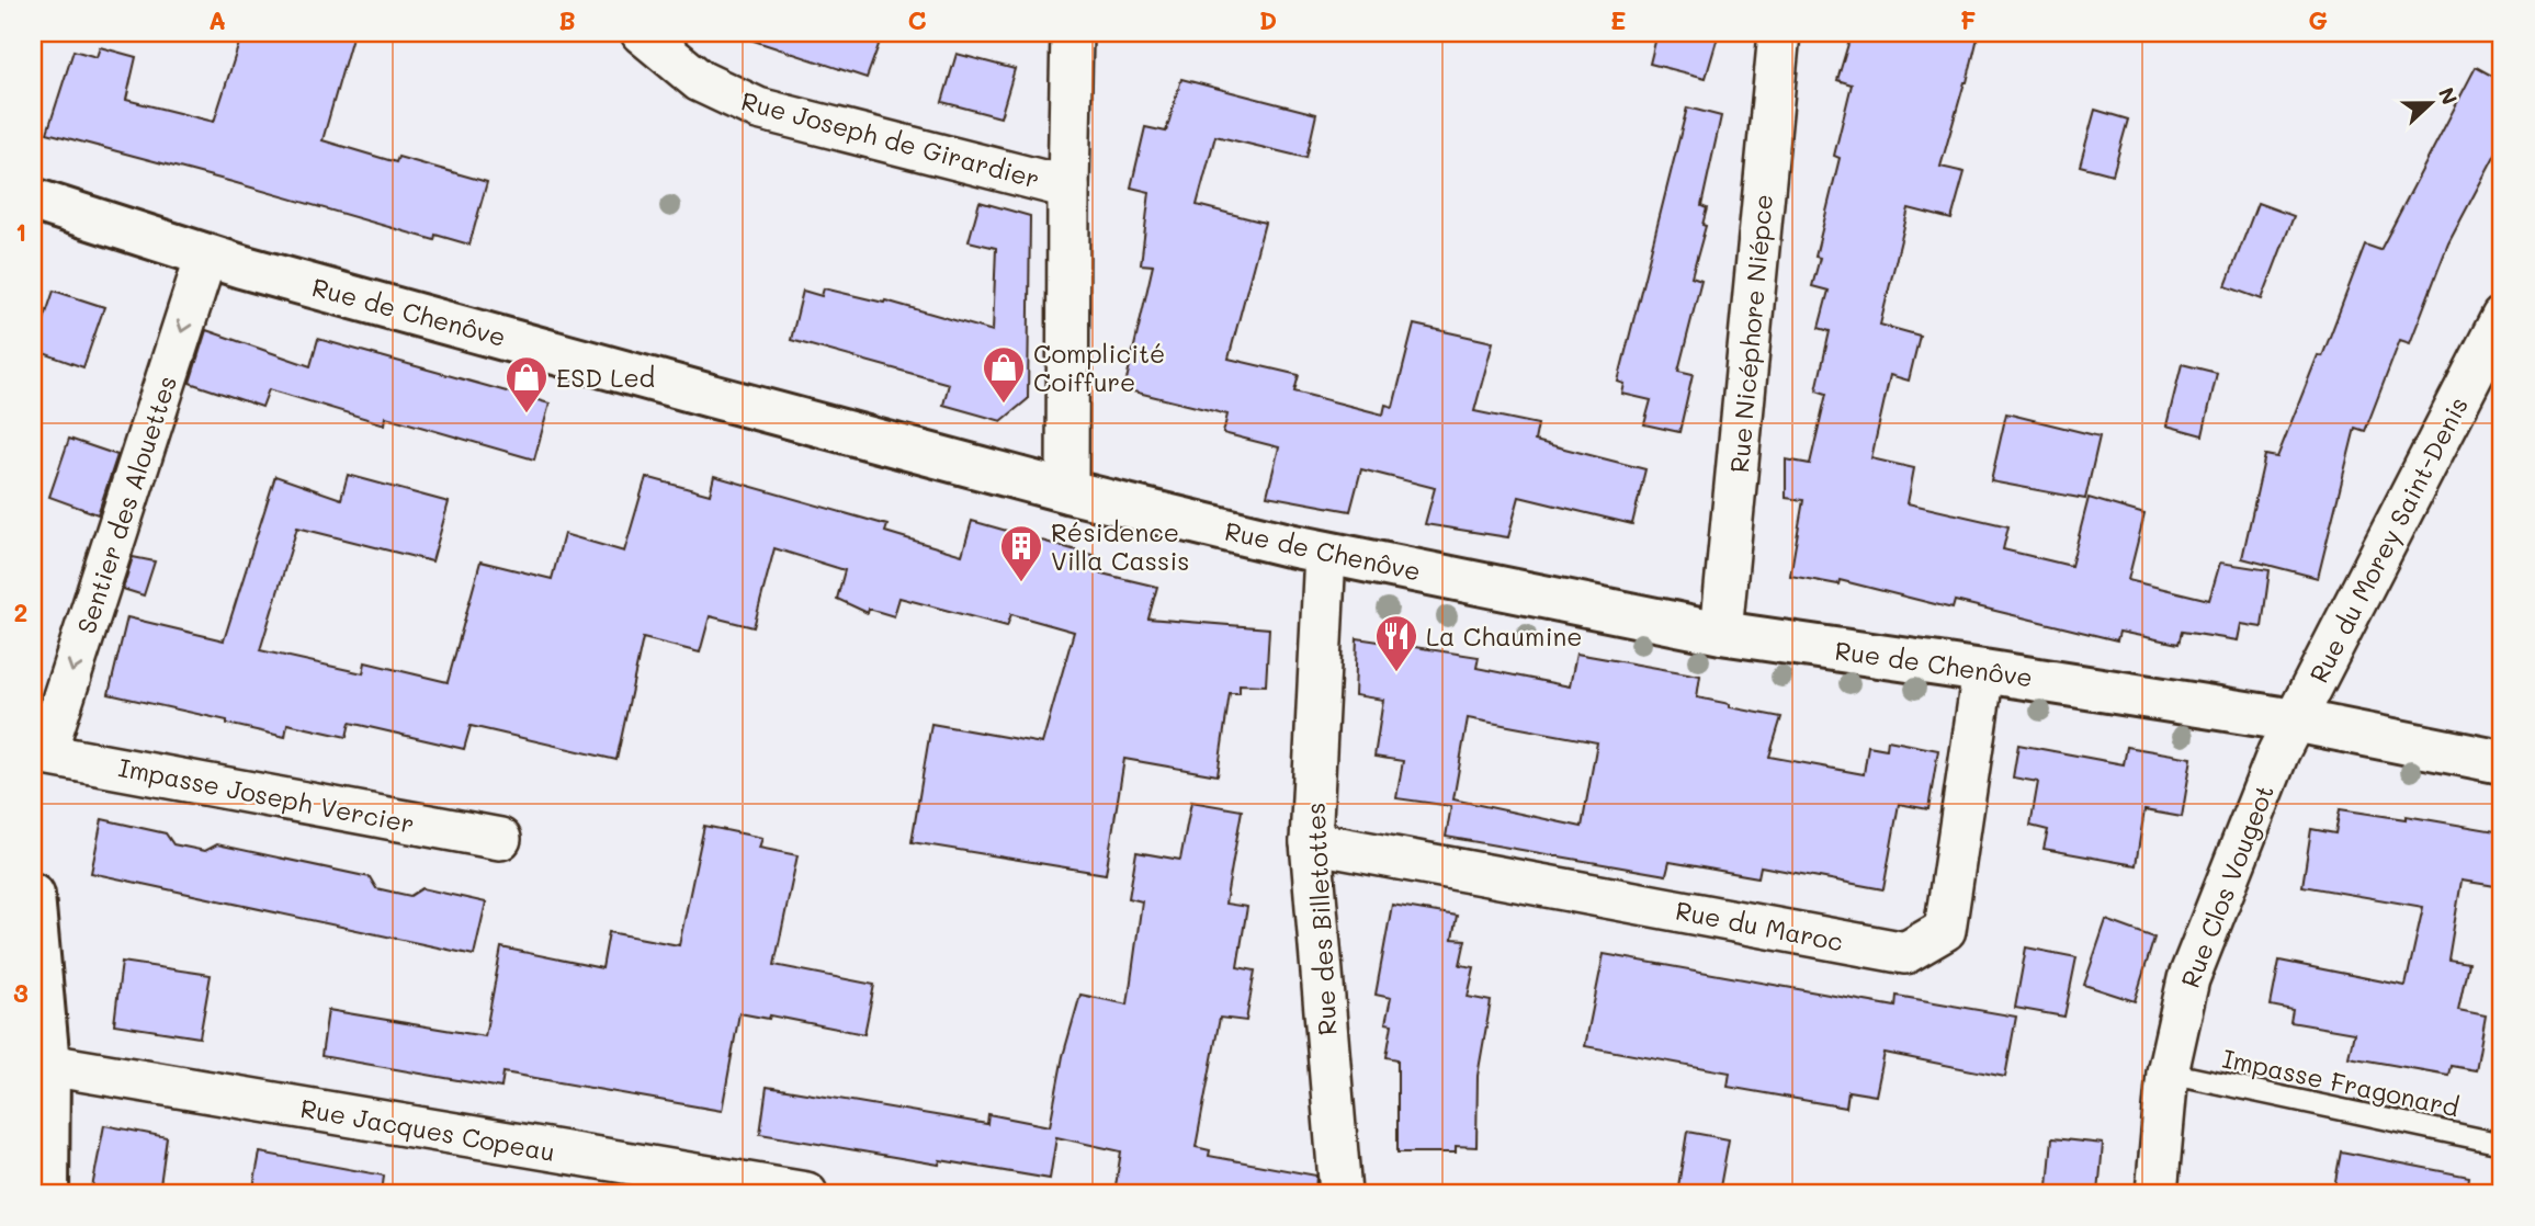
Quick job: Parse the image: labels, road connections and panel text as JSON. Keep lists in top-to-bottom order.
{
  "streets": {
    "street": [
      "Rue Joseph de Girardier",
      "Rue de Chenôve",
      "Rue Nicéphore Niépce",
      "Sentier des Alouettes",
      "Rue du Morey Saint-Denis",
      "Impasse Joseph Vercier",
      "Rue Clos Vougeot",
      "Rue des Billetottes",
      "Rue du Maroc",
      "Rue Jacques Copeau"
    ],
    "lane": ["Impasse Fragonard"]
  },
  "crossings": [
    ["Rue de Chenôve", "Rue Nicéphore Niépce"],
    ["Rue de Chenôve", "Sentier des Alouettes"],
    ["Rue de Chenôve", "Rue du Morey Saint-Denis"],
    ["Rue de Chenôve", "Rue Clos Vougeot"],
    ["Rue de Chenôve", "Rue des Billetottes"],
    ["Rue de Chenôve", "Rue du Maroc"],
    ["Sentier des Alouettes", "Impasse Joseph Vercier"],
    ["Rue du Morey Saint-Denis", "Rue Clos Vougeot"],
    ["Rue Clos Vougeot", "Impasse Fragonard"],
    ["Rue des Billetottes", "Rue du Maroc"]
  ],
  "one_way": ["Sentier des Alouettes"],
  "places": {
    "shop": ["Complicité Coiffure", "ESD Led"],
    "building": ["Résidence Villa Cassis"],
    "restaurant": ["La Chaumine"]
  },
  "north": "right",
  "grid": {
    "columns": [
      "A",
      "B",
      "C",
      "D",
      "E",
      "F",
      "G"
    ],
    "rows": ["1", "2", "3"]
  }
}
